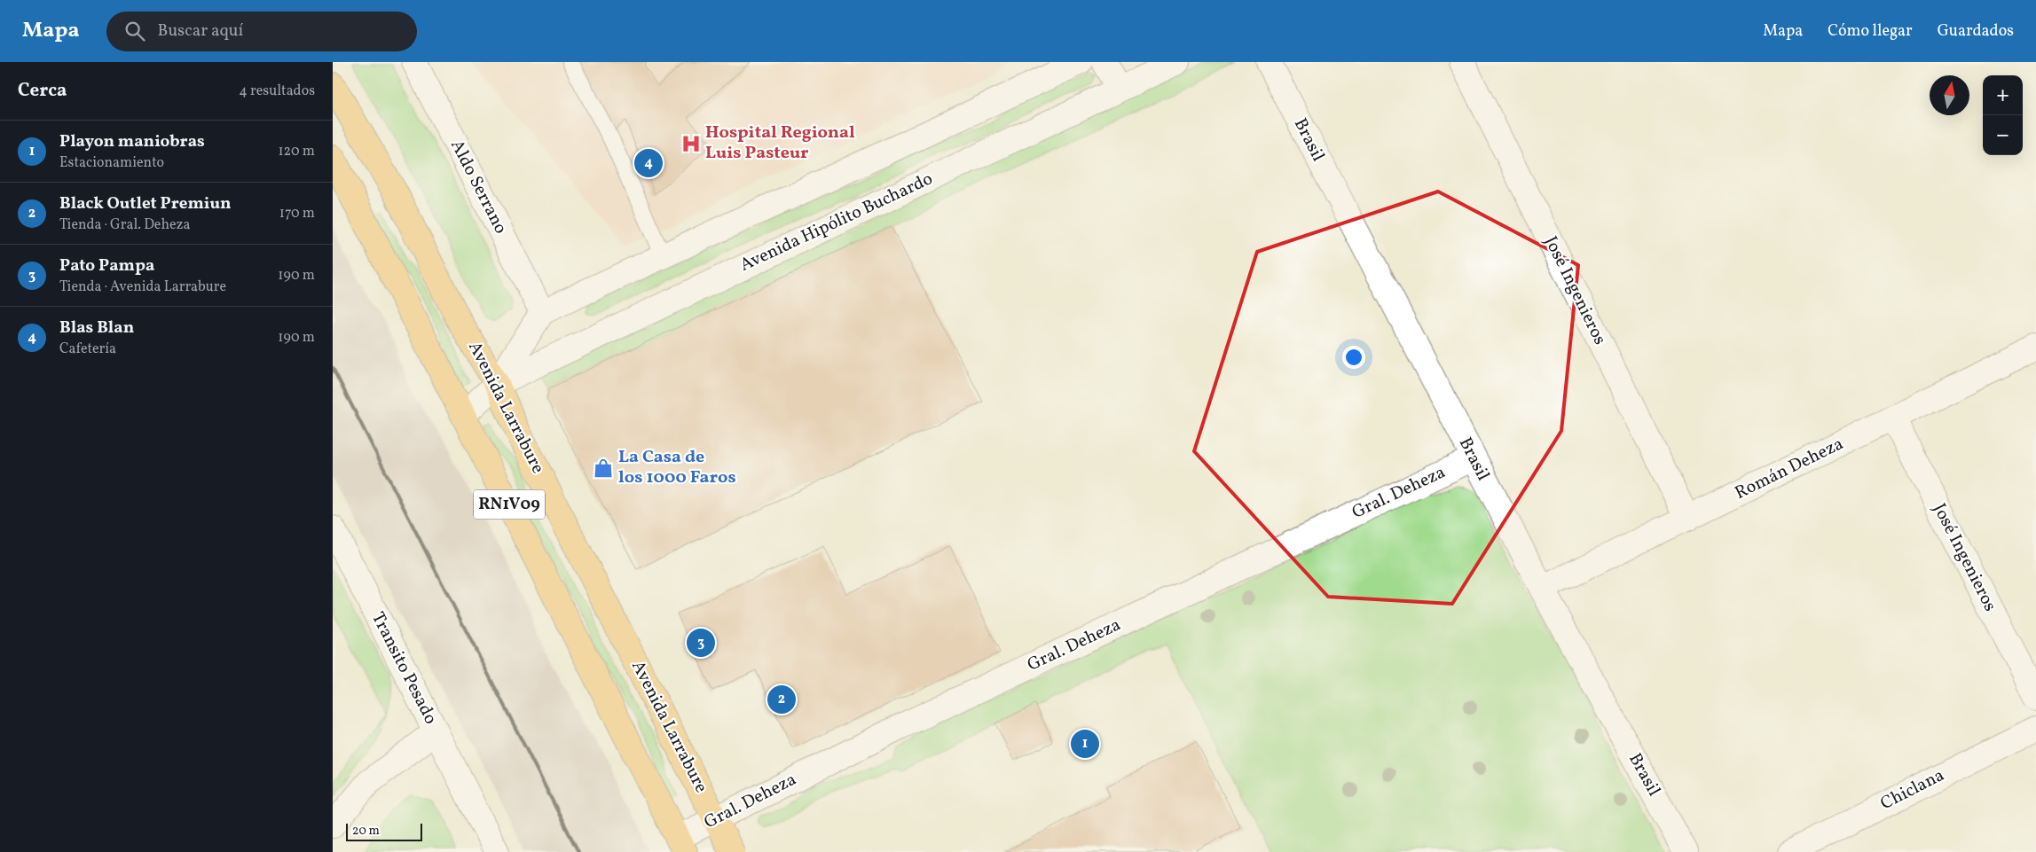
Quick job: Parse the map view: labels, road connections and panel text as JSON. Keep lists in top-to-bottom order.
{
  "streets": {
    "main road": ["Avenida Larrabure", "RN1V09"],
    "street": [
      "Brasil",
      "Aldo Serrano",
      "Avenida Hipólito Buchardo",
      "José Ingenieros",
      "Román Deheza",
      "Gral. Deheza",
      "Transito Pesado",
      "Chiclana"
    ]
  },
  "crossings": [
    ["Brasil", "Román Deheza"],
    ["Brasil", "Gral. Deheza"],
    ["Avenida Hipólito Buchardo", "Avenida Larrabure"],
    ["José Ingenieros", "Román Deheza"],
    ["Avenida Larrabure", "Gral. Deheza"],
    ["Gral. Deheza", "RN1V09"]
  ],
  "places": {
    "hospital": ["Hospital Regional Luis Pasteur"],
    "shop": ["La Casa de los 1000 Faros"]
  },
  "scale_bar": "20 m",
  "north": "top",
  "page": {
    "header": "Mapa",
    "search": "Buscar aquí",
    "nav": ["Mapa", "Cómo llegar", "Guardados"],
    "heading": ["Cerca", "4 resultados"],
    "map_buttons": ["+", "−"],
    "list": [
      {
        "mark": "1",
        "name": "Playon maniobras",
        "note": "Estacionamiento",
        "value": "120 m"
      },
      {
        "mark": "2",
        "name": "Black Outlet Premiun",
        "note": "Tienda · Gral. Deheza",
        "value": "170 m"
      },
      {
        "mark": "3",
        "name": "Pato Pampa",
        "note": "Tienda · Avenida Larrabure",
        "value": "190 m"
      },
      {
        "mark": "4",
        "name": "Blas Blan",
        "note": "Cafetería",
        "value": "190 m"
      }
    ],
    "pins": [
      "4",
      "3",
      "2",
      "1"
    ],
    "scale": "20 m"
  }
}
